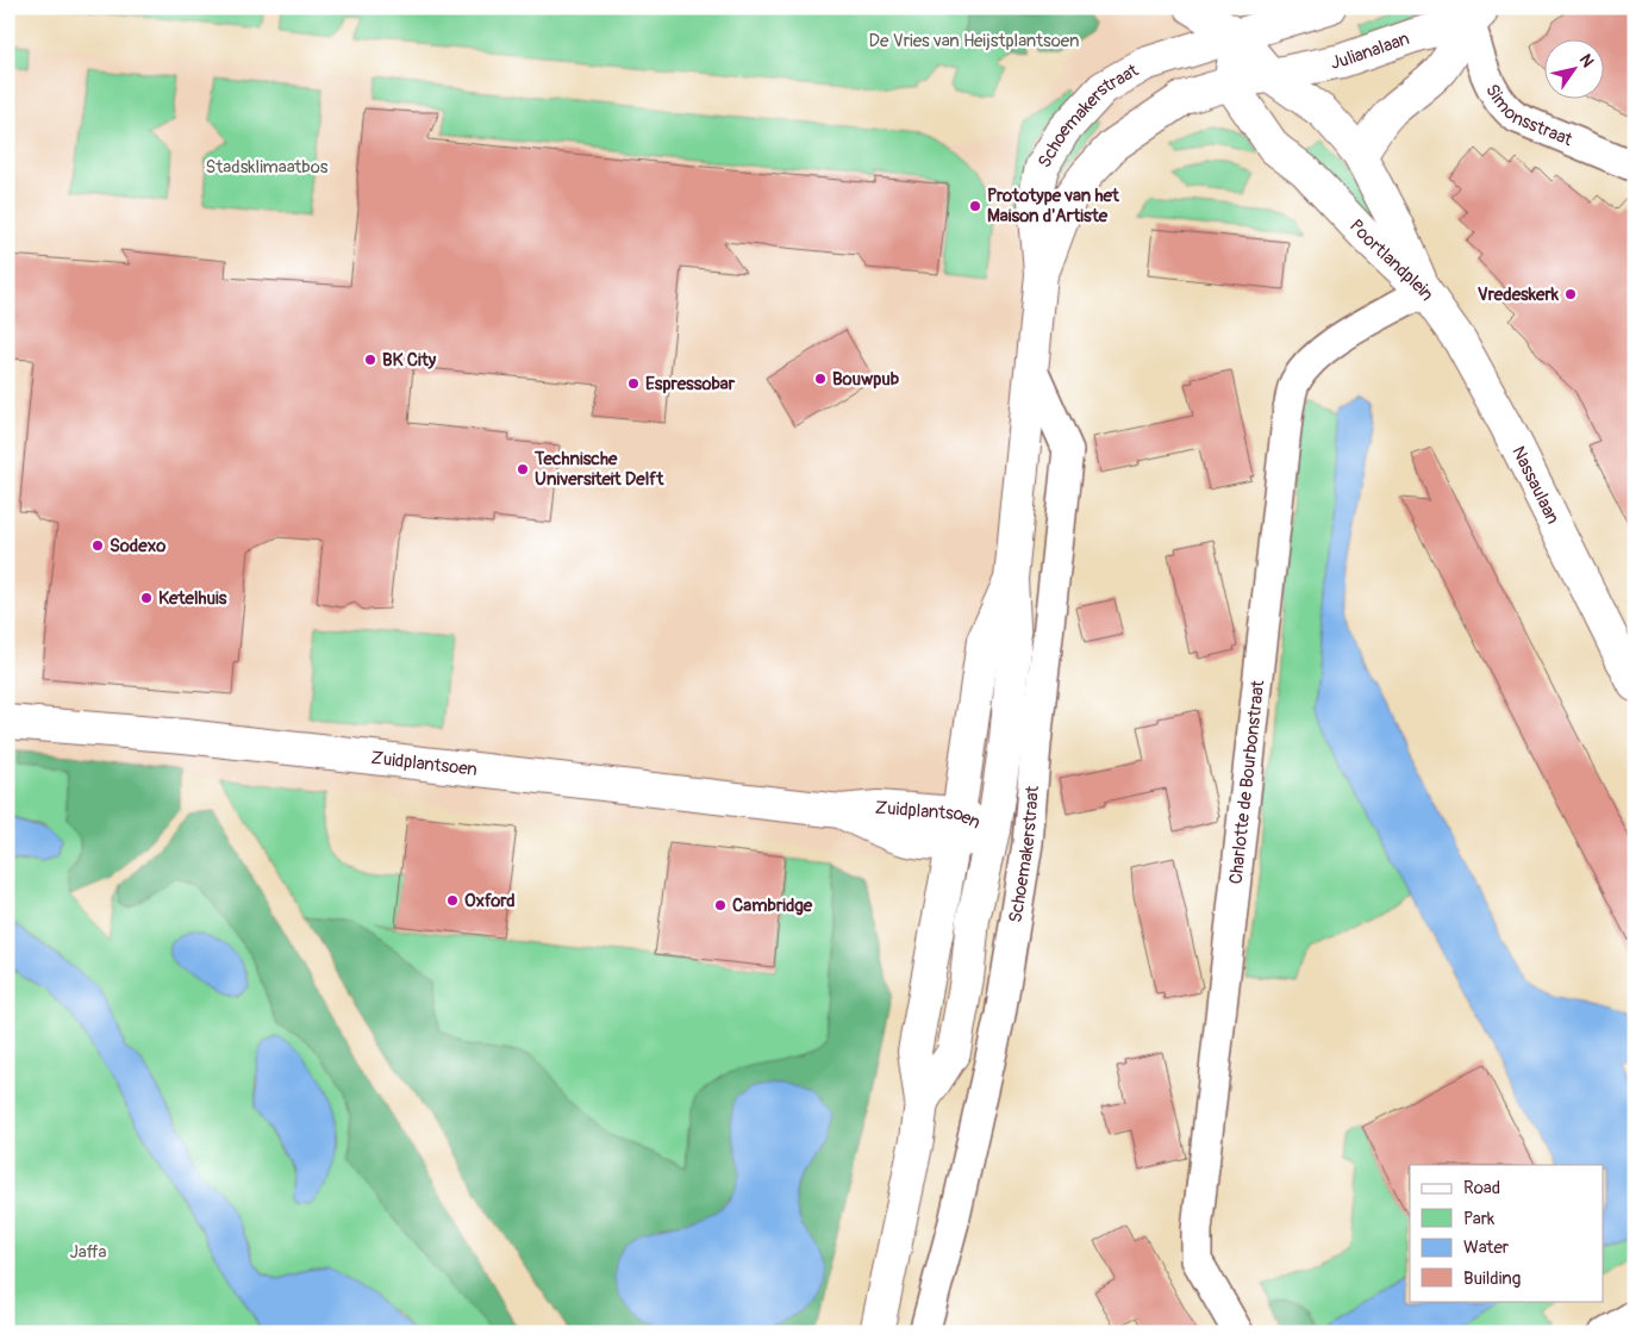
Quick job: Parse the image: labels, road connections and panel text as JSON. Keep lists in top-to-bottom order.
{
  "streets": {
    "main road": [
      "Julianalaan",
      "Schoemakerstraat",
      "Poortlandplein",
      "Nassaulaan",
      "Zuidplantsoen"
    ],
    "street": ["Simonsstraat", "Charlotte de Bourbonstraat"]
  },
  "crossings": [
    ["Julianalaan", "Simonsstraat"],
    ["Julianalaan", "Poortlandplein"],
    ["Schoemakerstraat", "Poortlandplein"],
    ["Schoemakerstraat", "Zuidplantsoen"],
    ["Poortlandplein", "Nassaulaan"],
    ["Poortlandplein", "Charlotte de Bourbonstraat"],
    ["Nassaulaan", "Charlotte de Bourbonstraat"]
  ],
  "parks": ["De Vries van Heijstplantsoen", "Stadsklimaatbos", "Jaffa"],
  "places": [
    "Prototype van het Maison d'Artiste",
    "Vredeskerk",
    "BK City",
    "Bouwpub",
    "Espressobar",
    "Technische Universiteit Delft",
    "Sodexo",
    "Ketelhuis",
    "Oxford",
    "Cambridge"
  ],
  "legend": [
    "Road",
    "Park",
    "Water",
    "Building"
  ],
  "north": "top right"
}
